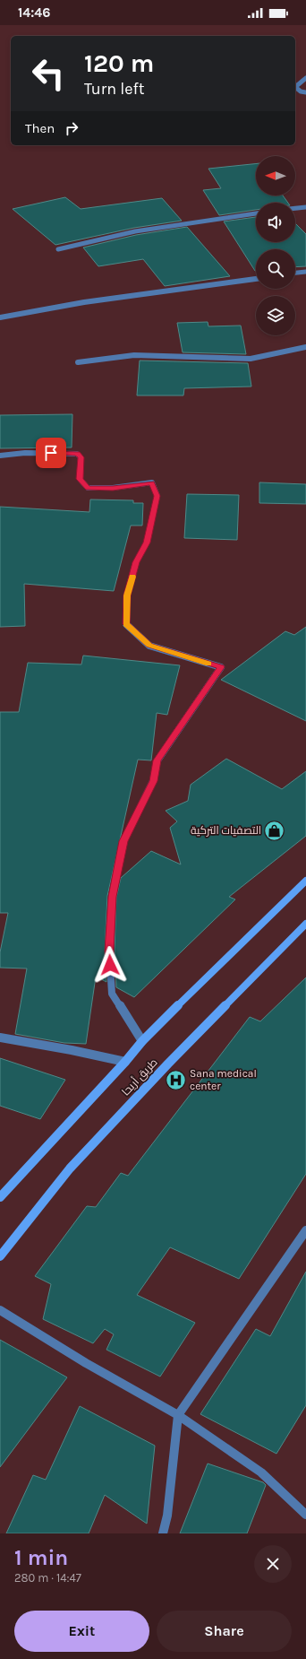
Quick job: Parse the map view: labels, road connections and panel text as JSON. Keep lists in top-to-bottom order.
{
  "streets": {
    "main road": ["طريق أريحا"]
  },
  "places": {
    "shop": ["التصفيات التركية"],
    "hospital": ["Sana medical center"]
  },
  "north": "left",
  "page": {
    "status": "14:46",
    "turn": ["120 m", "Turn left"],
    "then": "Then",
    "heading": ["1 min", "280 m · 14:47"],
    "buttons": ["Exit", "Share"]
  }
}
